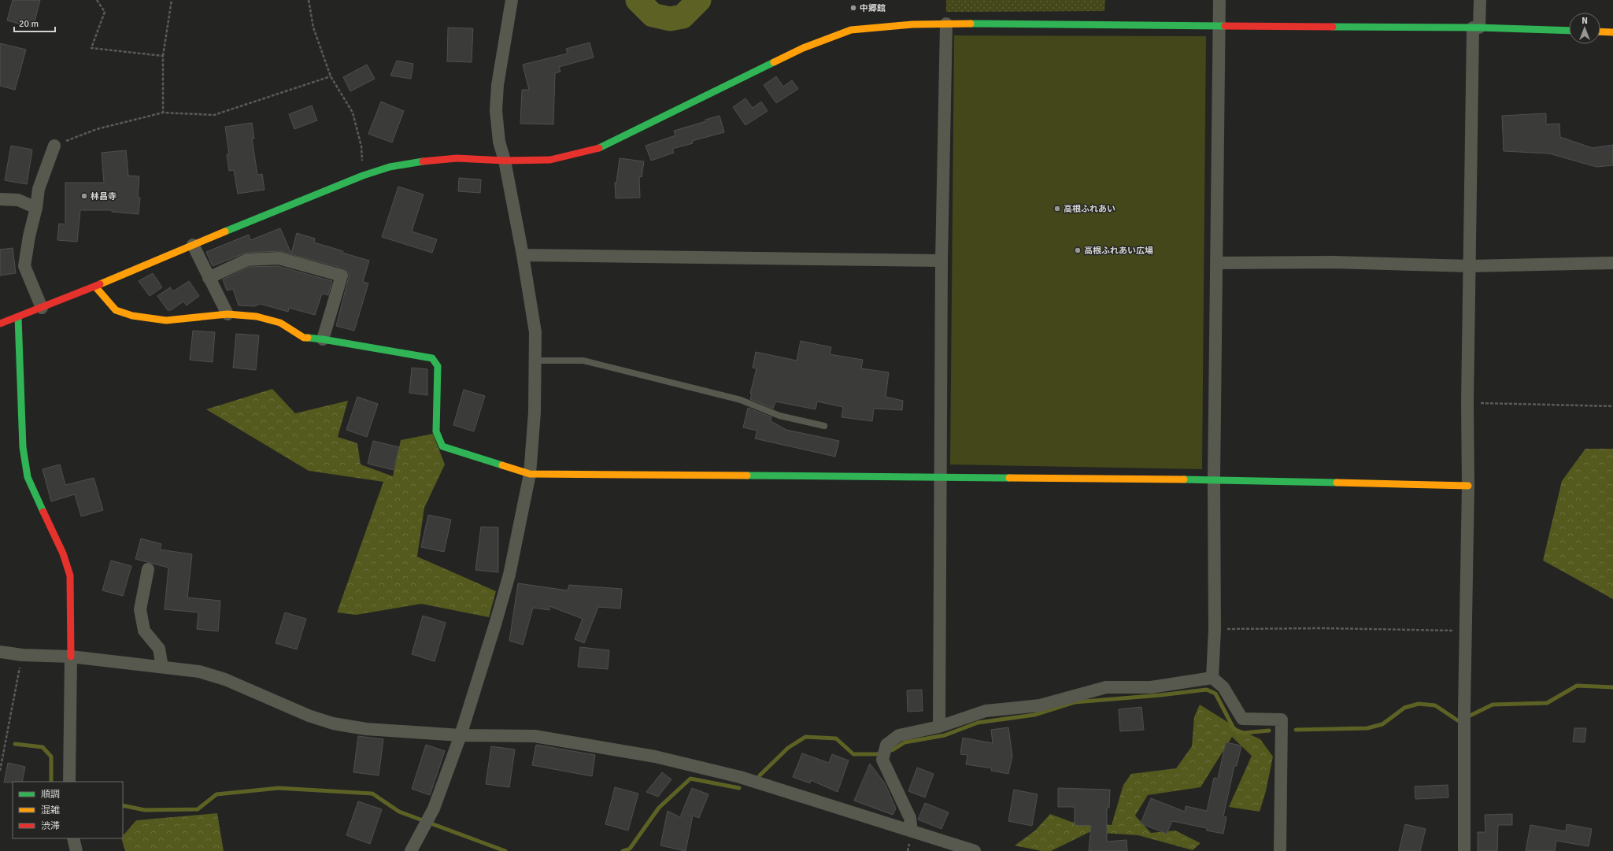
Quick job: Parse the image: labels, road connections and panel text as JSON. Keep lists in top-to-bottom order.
{
  "places": [
    "中郷館",
    "林昌寺",
    "高根ふれあい",
    "高根ふれあい広場"
  ],
  "legend": ["順調", "混雑", "渋滞"],
  "scale_bar": "20 m",
  "north": "top"
}
